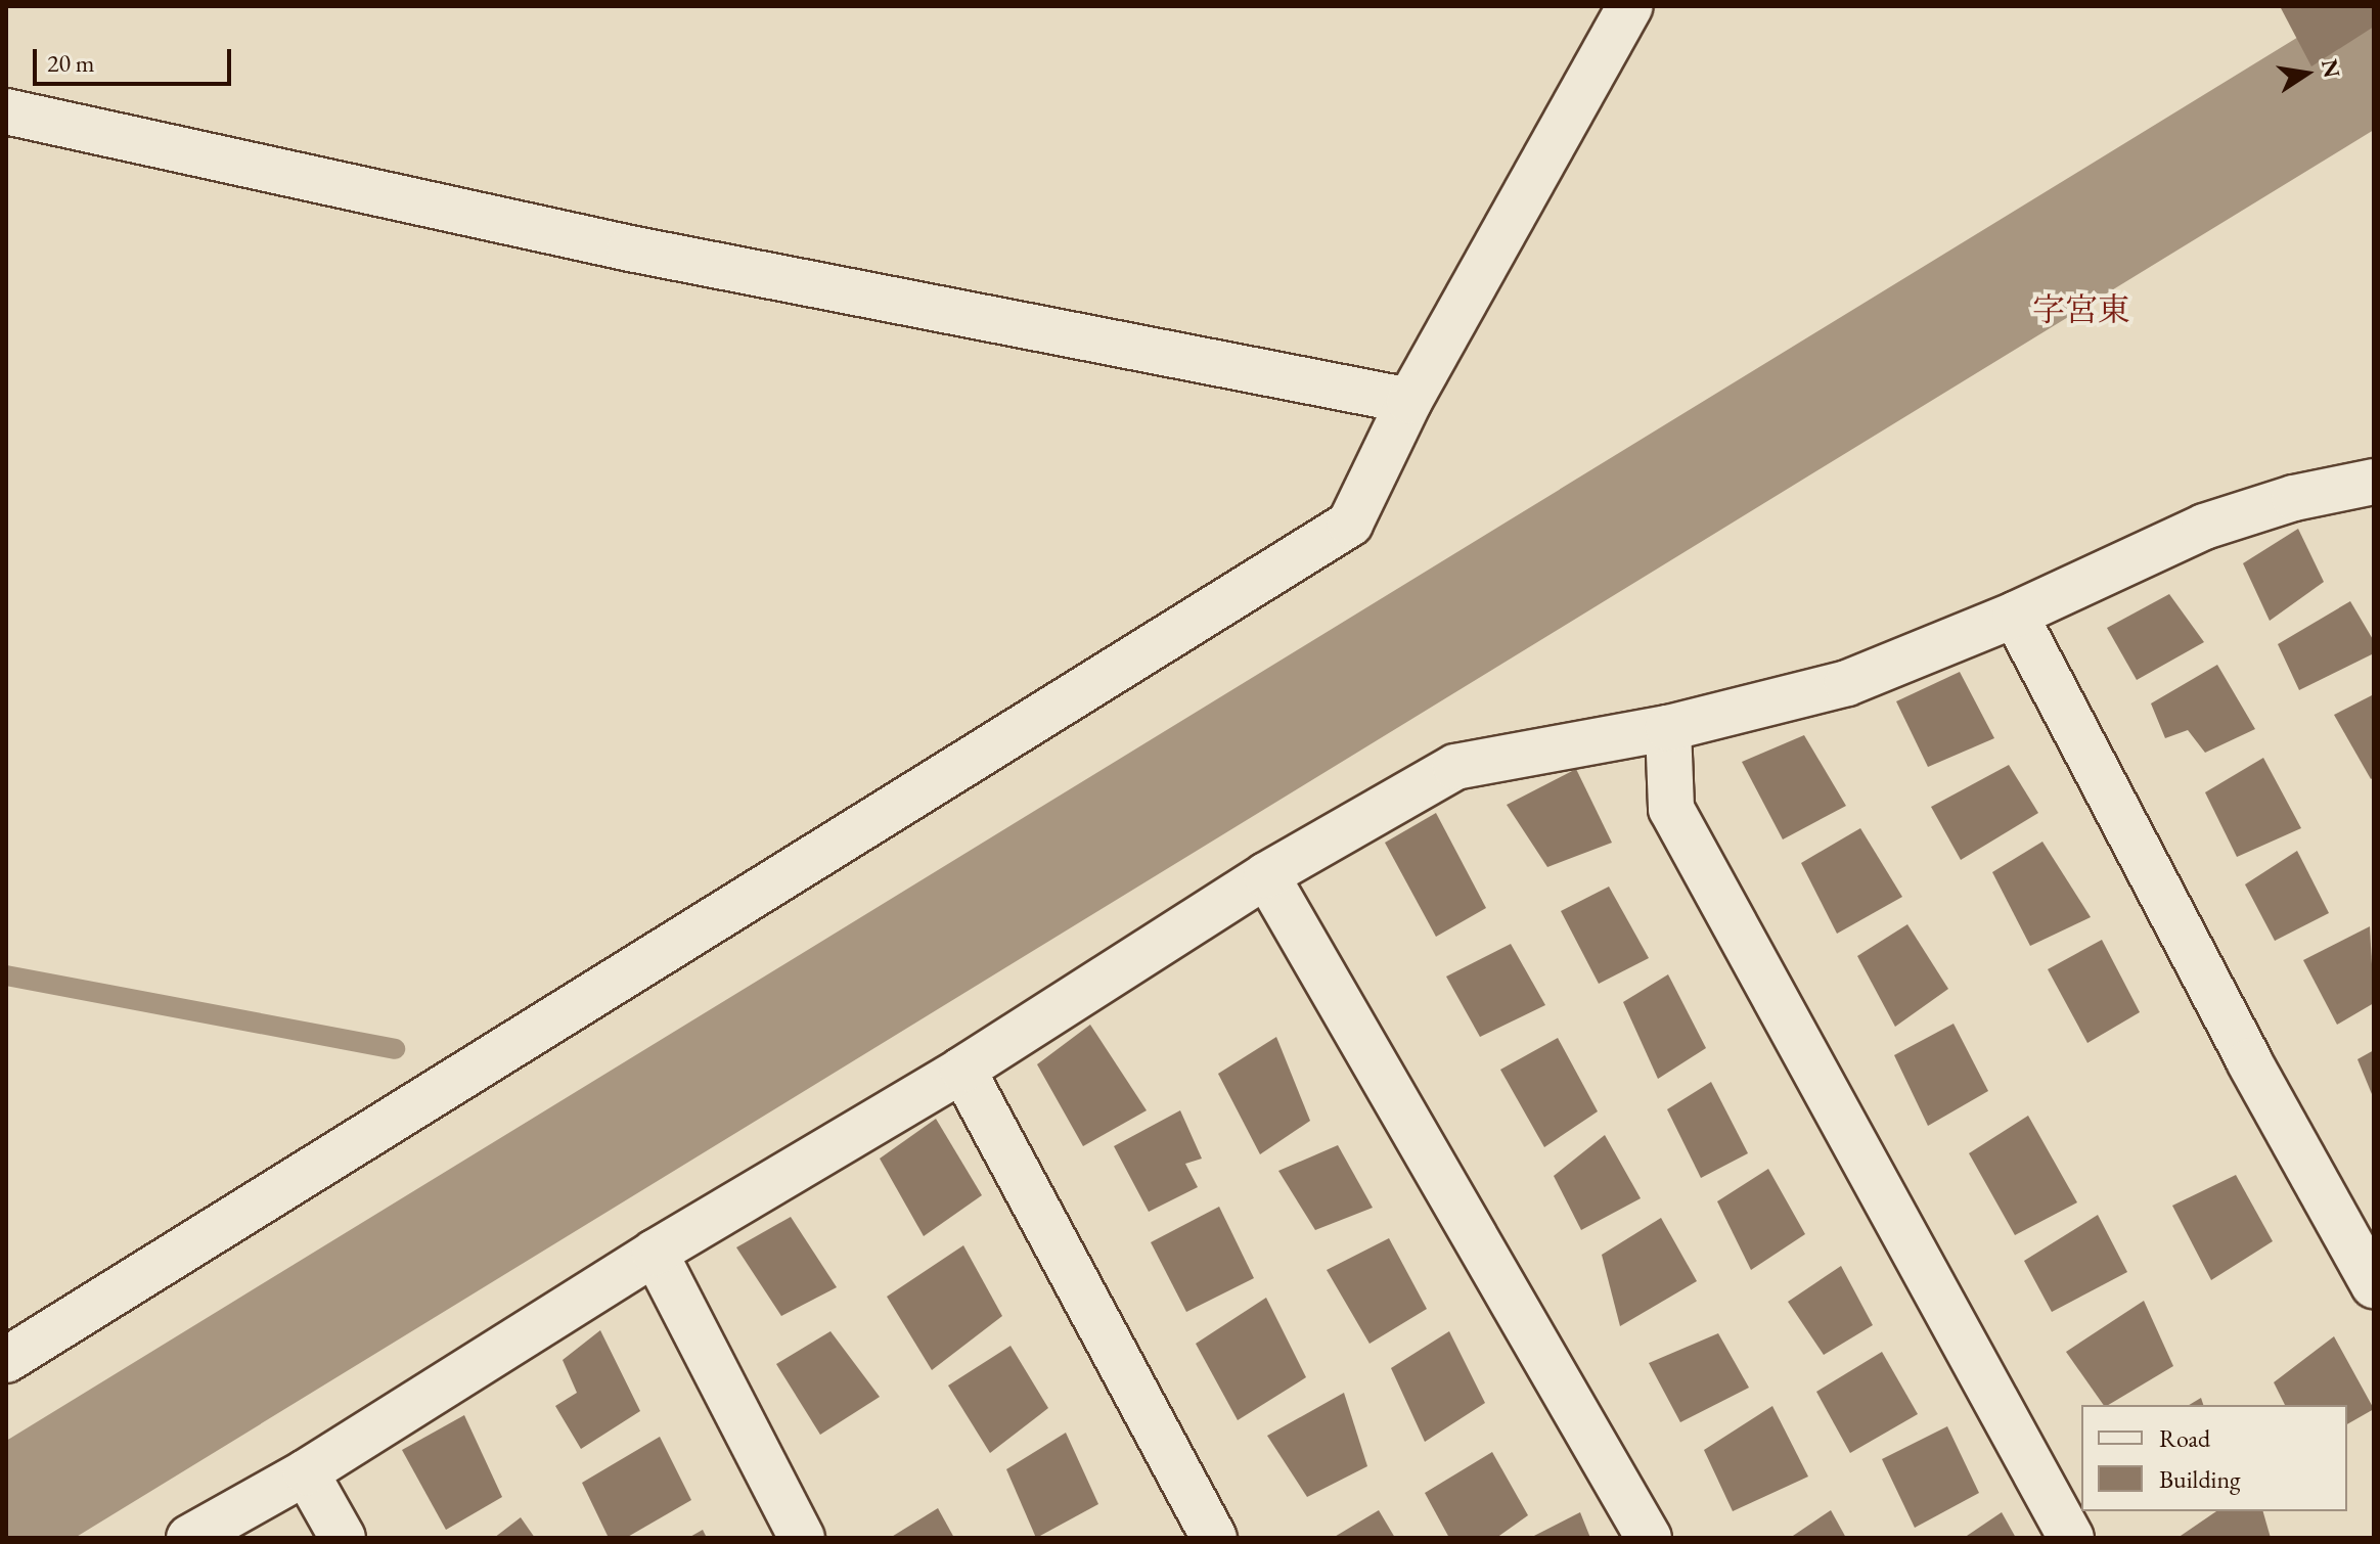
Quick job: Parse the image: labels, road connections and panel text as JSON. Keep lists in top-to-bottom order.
{
  "districts": ["字宮東"],
  "legend": ["Road", "Building"],
  "scale_bar": "20 m",
  "north": "right"
}
